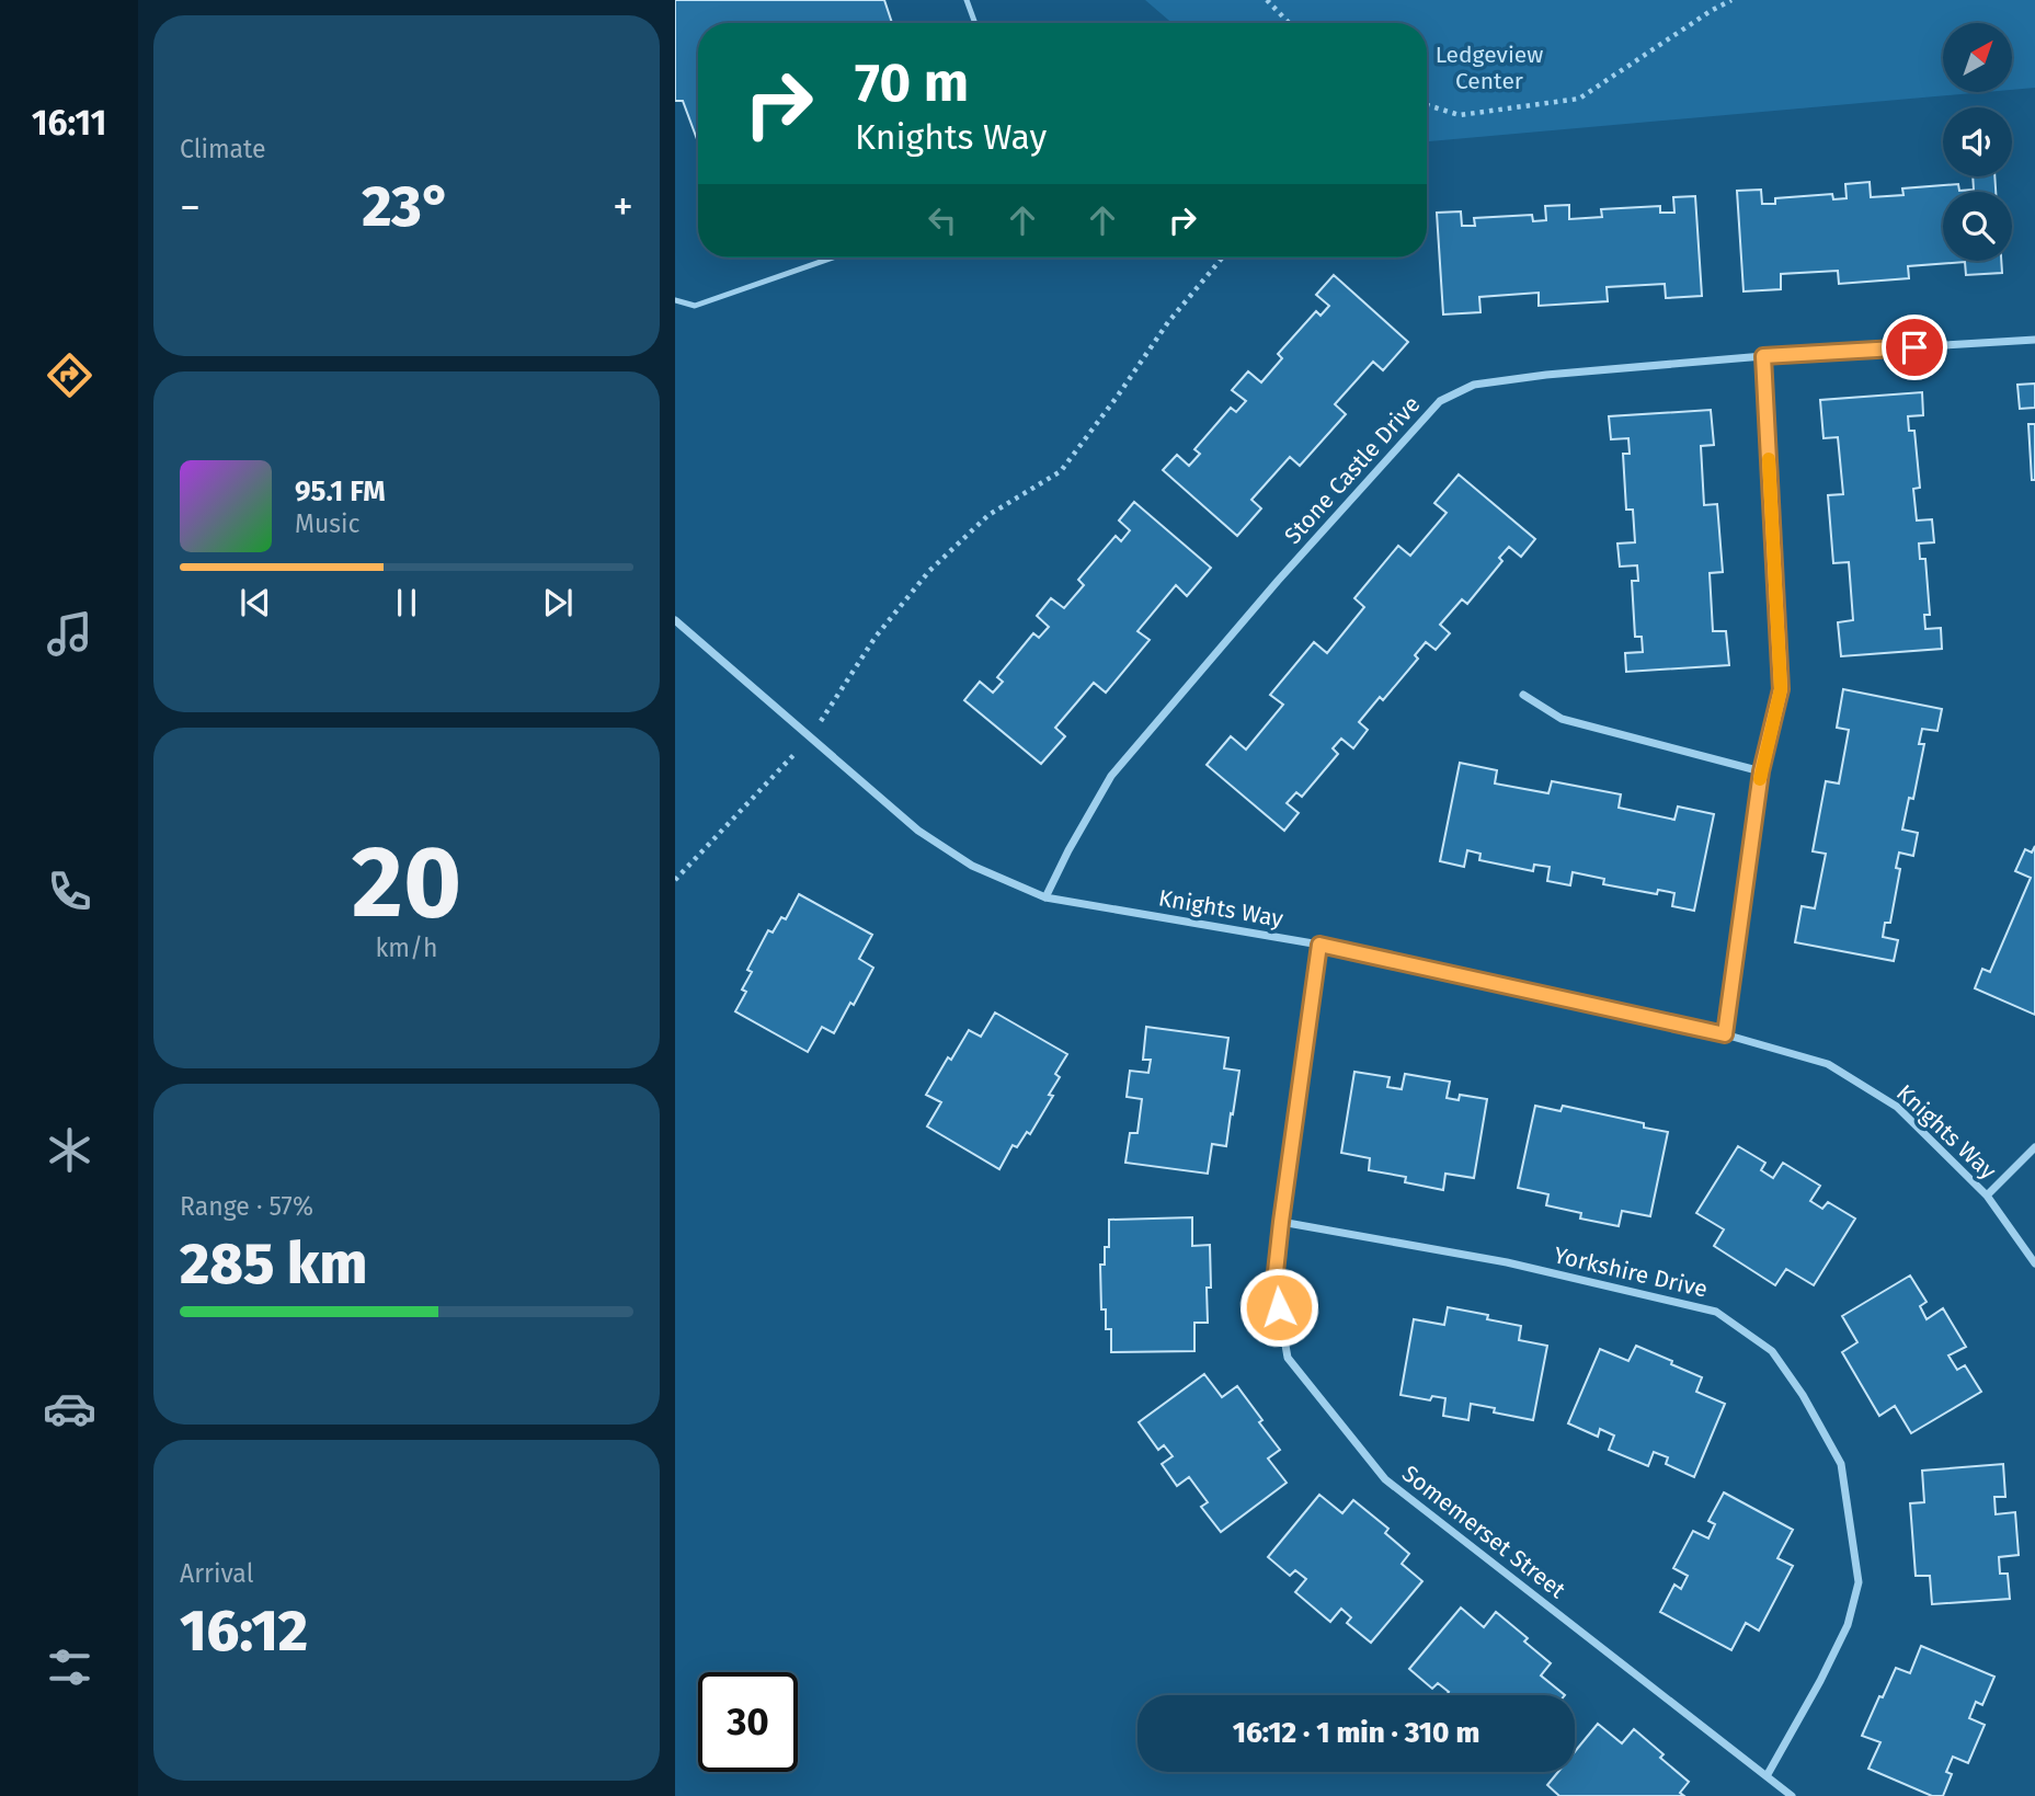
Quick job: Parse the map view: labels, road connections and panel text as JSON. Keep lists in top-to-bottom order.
{
  "streets": {
    "street": [
      "Stone Castle Drive",
      "Knights Way",
      "Yorkshire Drive",
      "Somemerset Street"
    ]
  },
  "crossings": [
    ["Stone Castle Drive", "Knights Way"],
    ["Knights Way", "Somemerset Street"],
    ["Yorkshire Drive", "Somemerset Street"]
  ],
  "parks": ["Ledgeview Center"],
  "north": "top right",
  "page": {
    "tabs": "16:11",
    "tile": [
      "Climate",
      ["20", "km/h"],
      ["Range · 57%", "285 km"],
      ["Arrival", "16:12"]
    ],
    "turn": ["70 m", "Knights Way"],
    "heat": ["−", "23°", "+"],
    "song": ["95.1 FM", "Music"],
    "limit": "30",
    "trip": "16:12 · 1 min · 310 m"
  }
}
